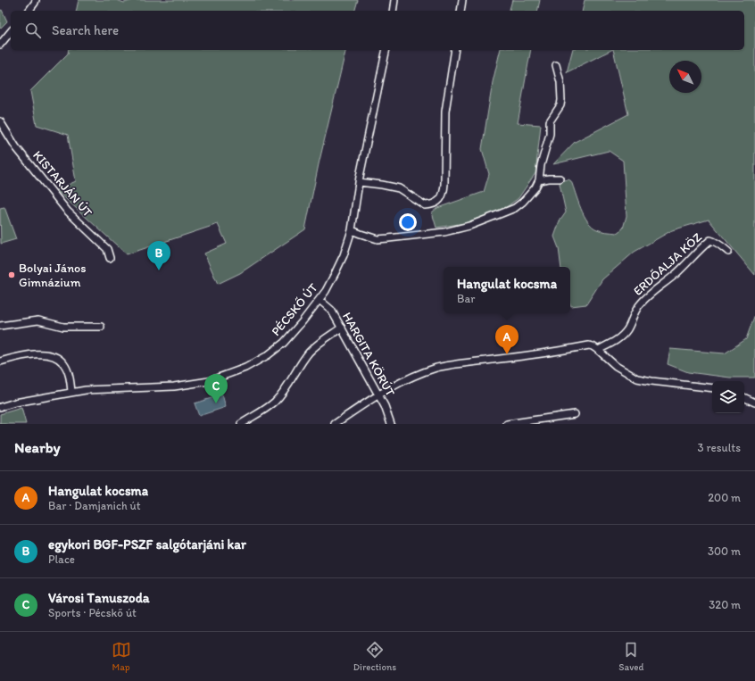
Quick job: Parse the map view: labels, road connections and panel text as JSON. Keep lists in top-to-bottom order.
{
  "streets": {
    "street": [
      "KISTARJÁN ÚT",
      "ERDŐALJA KÖZ",
      "PÉCSKŐ ÚT",
      "HARGITA KÖRÚT"
    ]
  },
  "crossings": [
    ["PÉCSKŐ ÚT", "HARGITA KÖRÚT"]
  ],
  "places": ["Bolyai János Gimnázium"],
  "north": "top left",
  "page": {
    "search": "Search here",
    "pins": ["B", "A", "C"],
    "popup": ["Hangulat kocsma", "Bar"],
    "heading": ["Nearby", "3 results"],
    "list": [
      {
        "mark": "A",
        "name": "Hangulat kocsma",
        "note": "Bar · Damjanich út",
        "value": "200 m"
      },
      {
        "mark": "B",
        "name": "egykori BGF-PSZF salgótarjáni kar",
        "note": "Place",
        "value": "300 m"
      },
      {
        "mark": "C",
        "name": "Városi Tanuszoda",
        "note": "Sports · Pécskő út",
        "value": "320 m"
      }
    ],
    "nav": ["Map", "Directions", "Saved"]
  }
}
